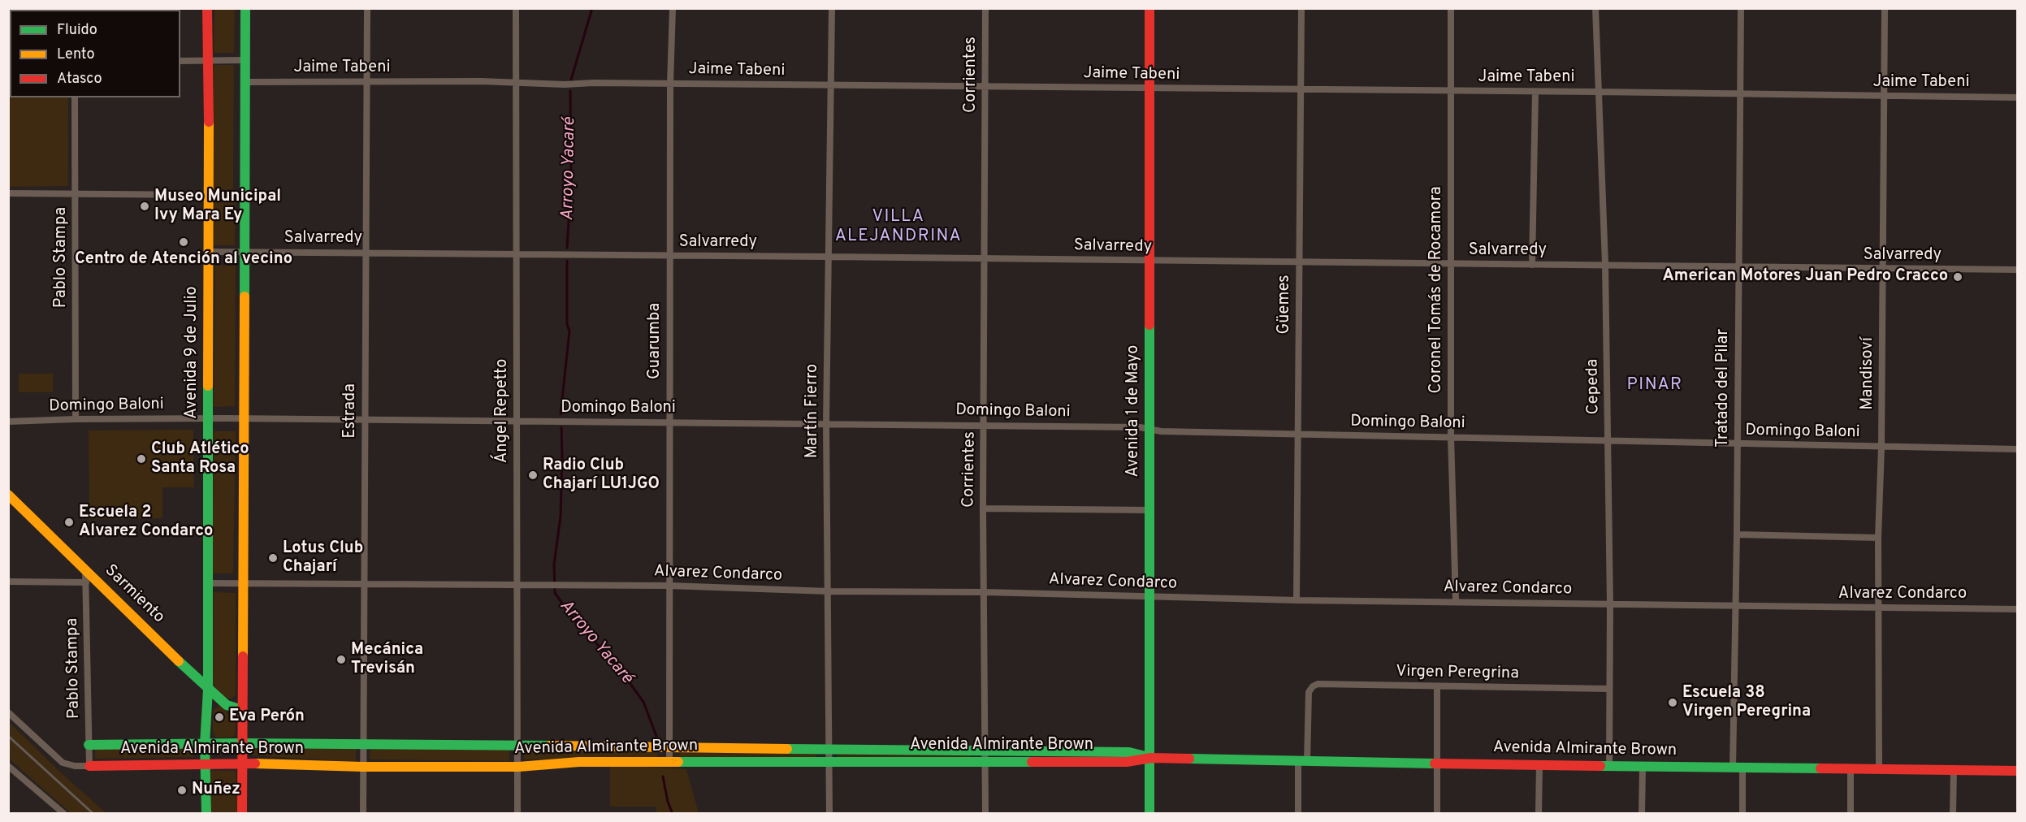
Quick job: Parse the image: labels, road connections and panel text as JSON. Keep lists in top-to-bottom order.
{
  "streets": {
    "main road": [
      "Avenida 9 de Julio",
      "Avenida 1 de Mayo",
      "Sarmiento",
      "Avenida Almirante Brown"
    ],
    "street": [
      "Jaime Tabeni",
      "Corrientes",
      "Salvarredy",
      "Pablo Stampa",
      "Coronel Tomás de Rocamora",
      "Güemes",
      "Guarumba",
      "Mandisoví",
      "Cepeda",
      "Tratado del Pilar",
      "Domingo Baloni",
      "Estrada",
      "Ángel Repetto",
      "Martín Fierro",
      "Alvarez Condarco",
      "Virgen Peregrina"
    ]
  },
  "crossings": [
    ["Jaime Tabeni", "Corrientes"],
    ["Jaime Tabeni", "Coronel Tomás de Rocamora"],
    ["Jaime Tabeni", "Güemes"],
    ["Jaime Tabeni", "Guarumba"],
    ["Jaime Tabeni", "Mandisoví"],
    ["Jaime Tabeni", "Cepeda"],
    ["Jaime Tabeni", "Tratado del Pilar"],
    ["Jaime Tabeni", "Estrada"],
    ["Jaime Tabeni", "Ángel Repetto"],
    ["Jaime Tabeni", "Martín Fierro"],
    ["Jaime Tabeni", "Avenida 1 de Mayo"],
    ["Corrientes", "Salvarredy"],
    ["Corrientes", "Domingo Baloni"],
    ["Corrientes", "Alvarez Condarco"],
    ["Corrientes", "Avenida Almirante Brown"],
    ["Salvarredy", "Coronel Tomás de Rocamora"],
    ["Salvarredy", "Güemes"],
    ["Salvarredy", "Guarumba"],
    ["Salvarredy", "Avenida 9 de Julio"],
    ["Salvarredy", "Mandisoví"],
    ["Salvarredy", "Cepeda"],
    ["Salvarredy", "Tratado del Pilar"],
    ["Salvarredy", "Estrada"],
    ["Salvarredy", "Ángel Repetto"],
    ["Salvarredy", "Martín Fierro"],
    ["Salvarredy", "Avenida 1 de Mayo"],
    ["Pablo Stampa", "Domingo Baloni"],
    ["Pablo Stampa", "Sarmiento"],
    ["Pablo Stampa", "Avenida Almirante Brown"],
    ["Coronel Tomás de Rocamora", "Domingo Baloni"],
    ["Coronel Tomás de Rocamora", "Alvarez Condarco"],
    ["Güemes", "Domingo Baloni"],
    ["Güemes", "Alvarez Condarco"],
    ["Guarumba", "Domingo Baloni"],
    ["Guarumba", "Alvarez Condarco"],
    ["Guarumba", "Avenida Almirante Brown"],
    ["Avenida 9 de Julio", "Domingo Baloni"],
    ["Avenida 9 de Julio", "Alvarez Condarco"],
    ["Avenida 9 de Julio", "Sarmiento"],
    ["Avenida 9 de Julio", "Avenida Almirante Brown"],
    ["Mandisoví", "Domingo Baloni"],
    ["Mandisoví", "Alvarez Condarco"],
    ["Mandisoví", "Avenida Almirante Brown"],
    ["Cepeda", "Domingo Baloni"],
    ["Cepeda", "Alvarez Condarco"],
    ["Cepeda", "Virgen Peregrina"],
    ["Cepeda", "Avenida Almirante Brown"],
    ["Tratado del Pilar", "Domingo Baloni"],
    ["Tratado del Pilar", "Alvarez Condarco"],
    ["Tratado del Pilar", "Avenida Almirante Brown"],
    ["Domingo Baloni", "Estrada"],
    ["Domingo Baloni", "Ángel Repetto"],
    ["Domingo Baloni", "Martín Fierro"],
    ["Domingo Baloni", "Avenida 1 de Mayo"],
    ["Estrada", "Alvarez Condarco"],
    ["Estrada", "Avenida Almirante Brown"],
    ["Ángel Repetto", "Alvarez Condarco"],
    ["Ángel Repetto", "Avenida Almirante Brown"],
    ["Martín Fierro", "Alvarez Condarco"],
    ["Martín Fierro", "Avenida Almirante Brown"],
    ["Avenida 1 de Mayo", "Alvarez Condarco"],
    ["Avenida 1 de Mayo", "Avenida Almirante Brown"],
    ["Virgen Peregrina", "Avenida Almirante Brown"]
  ],
  "districts": ["VILLA ALEJANDRINA", "PINAR"],
  "water": ["Arroyo Yacaré"],
  "places": [
    "Museo Municipal Ivy Mara Ey",
    "Centro de Atención al vecino",
    "American Motores Juan Pedro Cracco",
    "Club Atlético Santa Rosa",
    "Radio Club Chajarí LU1JGO",
    "Escuela 2 Alvarez Condarco",
    "Lotus Club Chajarí",
    "Mecánica Trevisán",
    "Escuela 38 Virgen Peregrina",
    "Eva Perón",
    "Nuñez"
  ],
  "legend": ["Fluido", "Lento", "Atasco"]
}
